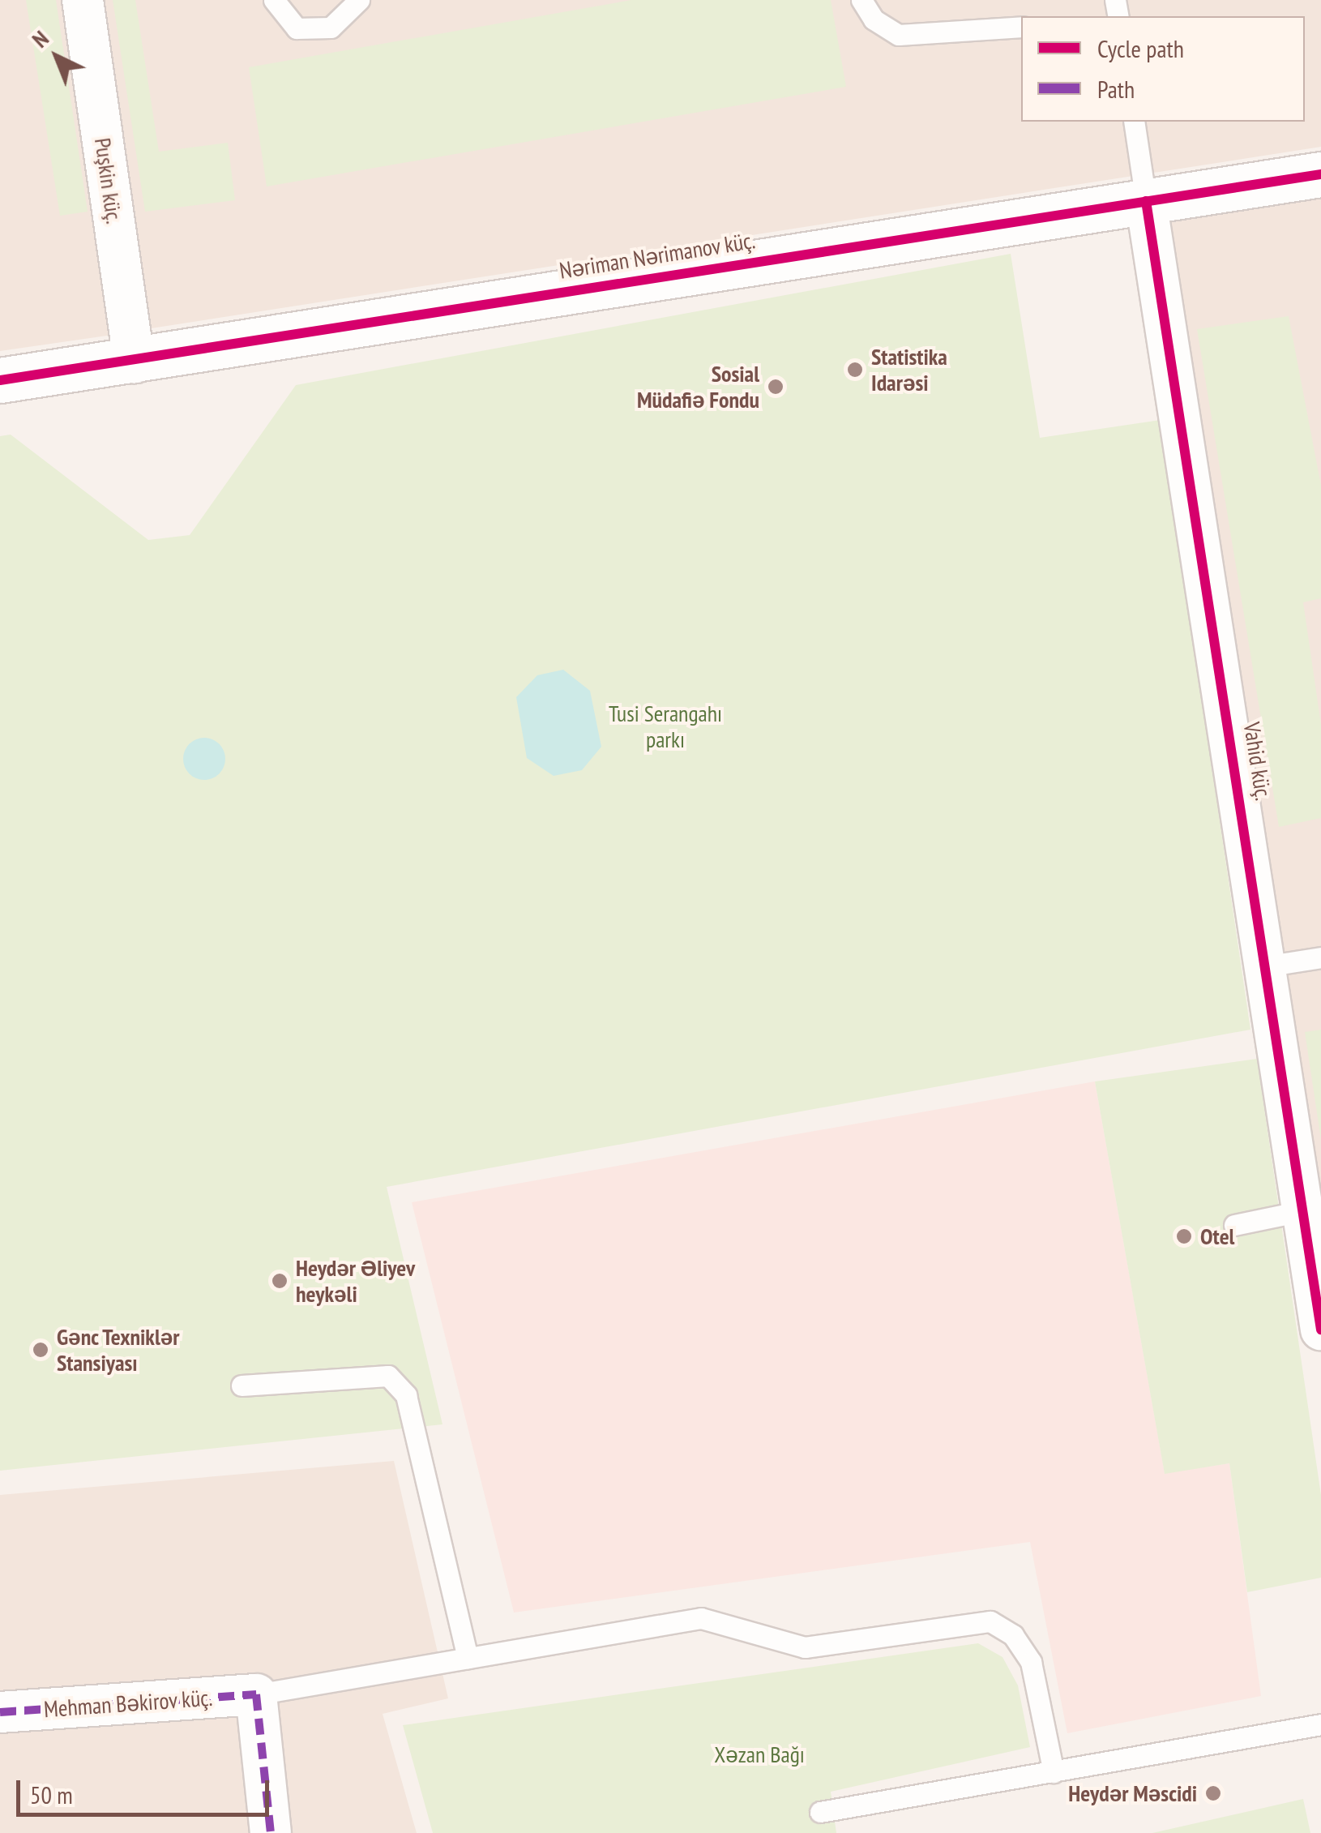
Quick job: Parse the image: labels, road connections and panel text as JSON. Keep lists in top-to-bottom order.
{
  "streets": {
    "street": [
      "Puşkin küç.",
      "Nəriman Nərimanov küç.",
      "Vahid küç.",
      "Mehman Bəkirov küç."
    ]
  },
  "crossings": [
    ["Puşkin küç.", "Nəriman Nərimanov küç."],
    ["Nəriman Nərimanov küç.", "Vahid küç."]
  ],
  "parks": ["Tusi Serangahı parkı", "Xəzan Bağı"],
  "places": [
    "Statistika Idarəsi",
    "Sosial Müdafiə Fondu",
    "Otel",
    "Heydər Əliyev heykəli",
    "Gənc Texniklər Stansiyası",
    "Heydər Məscidi"
  ],
  "legend": ["Cycle path", "Path"],
  "scale_bar": "50 m",
  "north": "top left"
}
